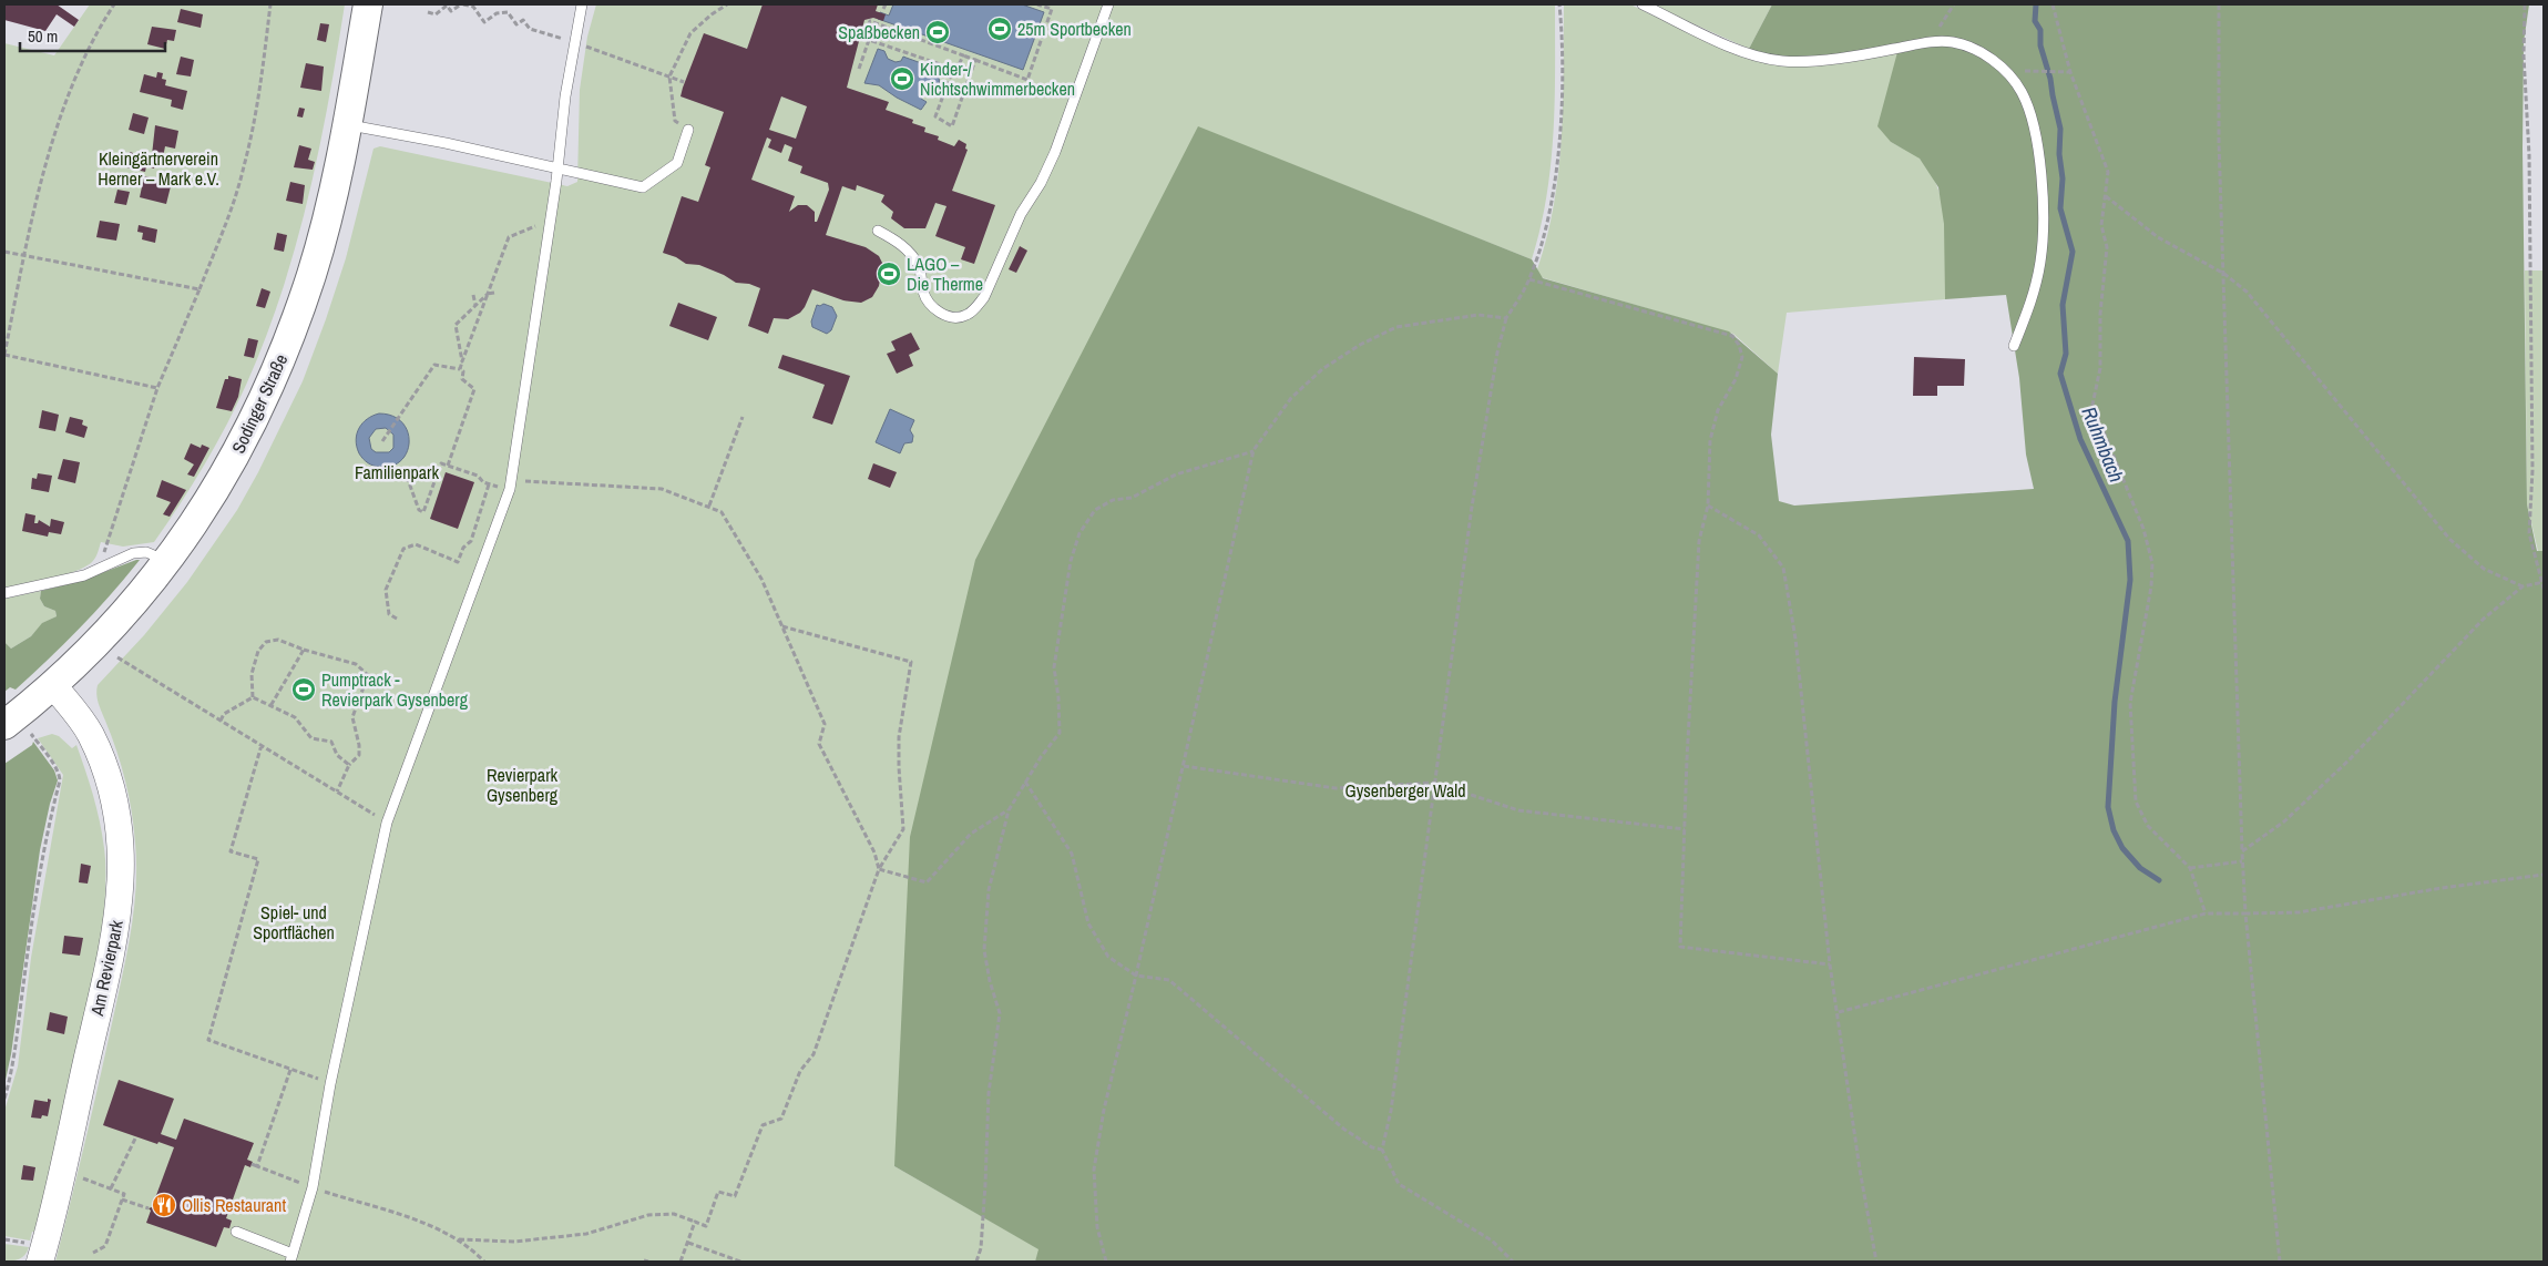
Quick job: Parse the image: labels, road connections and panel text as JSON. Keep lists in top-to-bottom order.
{
  "streets": {
    "main road": ["Sodinger Straße"],
    "street": ["Am Revierpark"]
  },
  "crossings": [
    ["Sodinger Straße", "Am Revierpark"]
  ],
  "water": ["Ruhmbach"],
  "parks": [
    "Kleingärtnerverein Herner – Mark e.V.",
    "Familienpark",
    "Revierpark Gysenberg",
    "Gysenberger Wald",
    "Spiel- und Sportflächen"
  ],
  "places": {
    "sports": [
      "25m Sportbecken",
      "Spaßbecken",
      "Kinder-/ Nichtschwimmerbecken",
      "LAGO – Die Therme",
      "Pumptrack - Revierpark Gysenberg"
    ],
    "restaurant": ["Ollis Restaurant"]
  },
  "scale_bar": "50 m"
}
